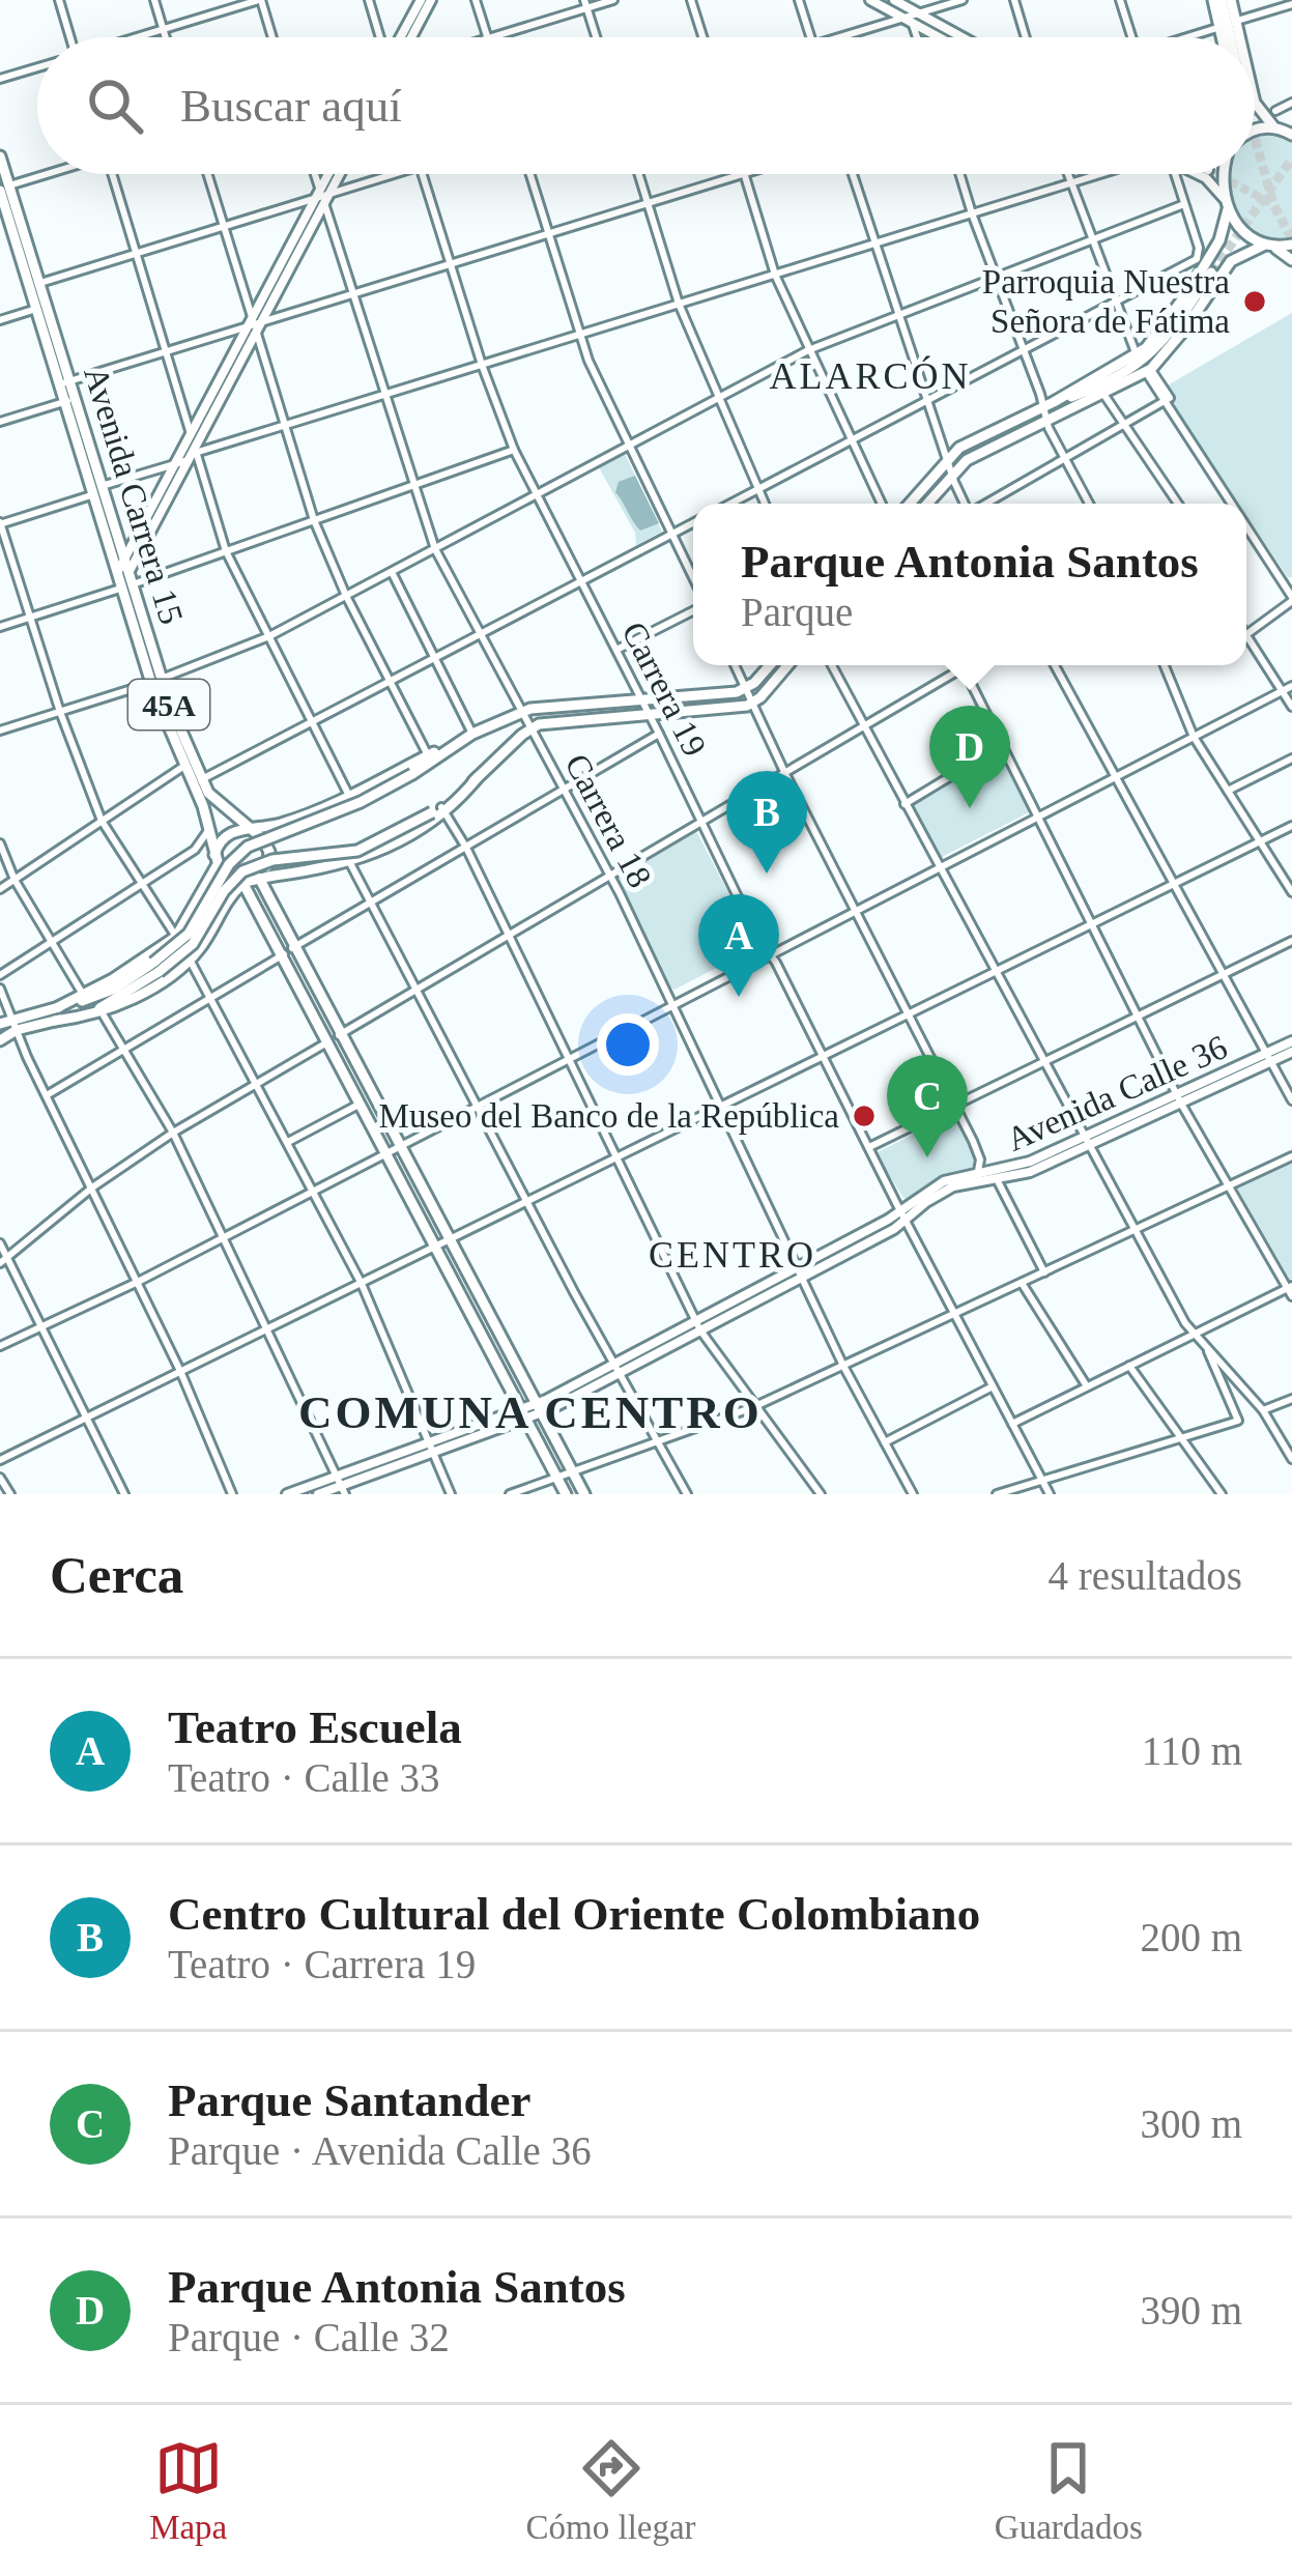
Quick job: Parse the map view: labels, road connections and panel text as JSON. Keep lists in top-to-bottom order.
{
  "streets": {
    "main road": ["Avenida Carrera 15", "45A", "Avenida Calle 36"],
    "street": ["Carrera 19", "Carrera 18"]
  },
  "crossings": [
    ["Carrera 19", "Avenida Calle 36"],
    ["Carrera 18", "Avenida Calle 36"]
  ],
  "districts": ["ALARCÓN", "CENTRO", "COMUNA CENTRO"],
  "places": ["Parroquia Nuestra Señora de Fátima", "Museo del Banco de la República"],
  "page": {
    "search": "Buscar aquí",
    "popup": ["Parque Antonia Santos", "Parque"],
    "pins": [
      "D",
      "B",
      "A",
      "C"
    ],
    "heading": ["Cerca", "4 resultados"],
    "list": [
      {
        "mark": "A",
        "name": "Teatro Escuela",
        "note": "Teatro · Calle 33",
        "value": "110 m"
      },
      {
        "mark": "B",
        "name": "Centro Cultural del Oriente Colombiano",
        "note": "Teatro · Carrera 19",
        "value": "200 m"
      },
      {
        "mark": "C",
        "name": "Parque Santander",
        "note": "Parque · Avenida Calle 36",
        "value": "300 m"
      },
      {
        "mark": "D",
        "name": "Parque Antonia Santos",
        "note": "Parque · Calle 32",
        "value": "390 m"
      }
    ],
    "nav": ["Mapa", "Cómo llegar", "Guardados"]
  }
}
